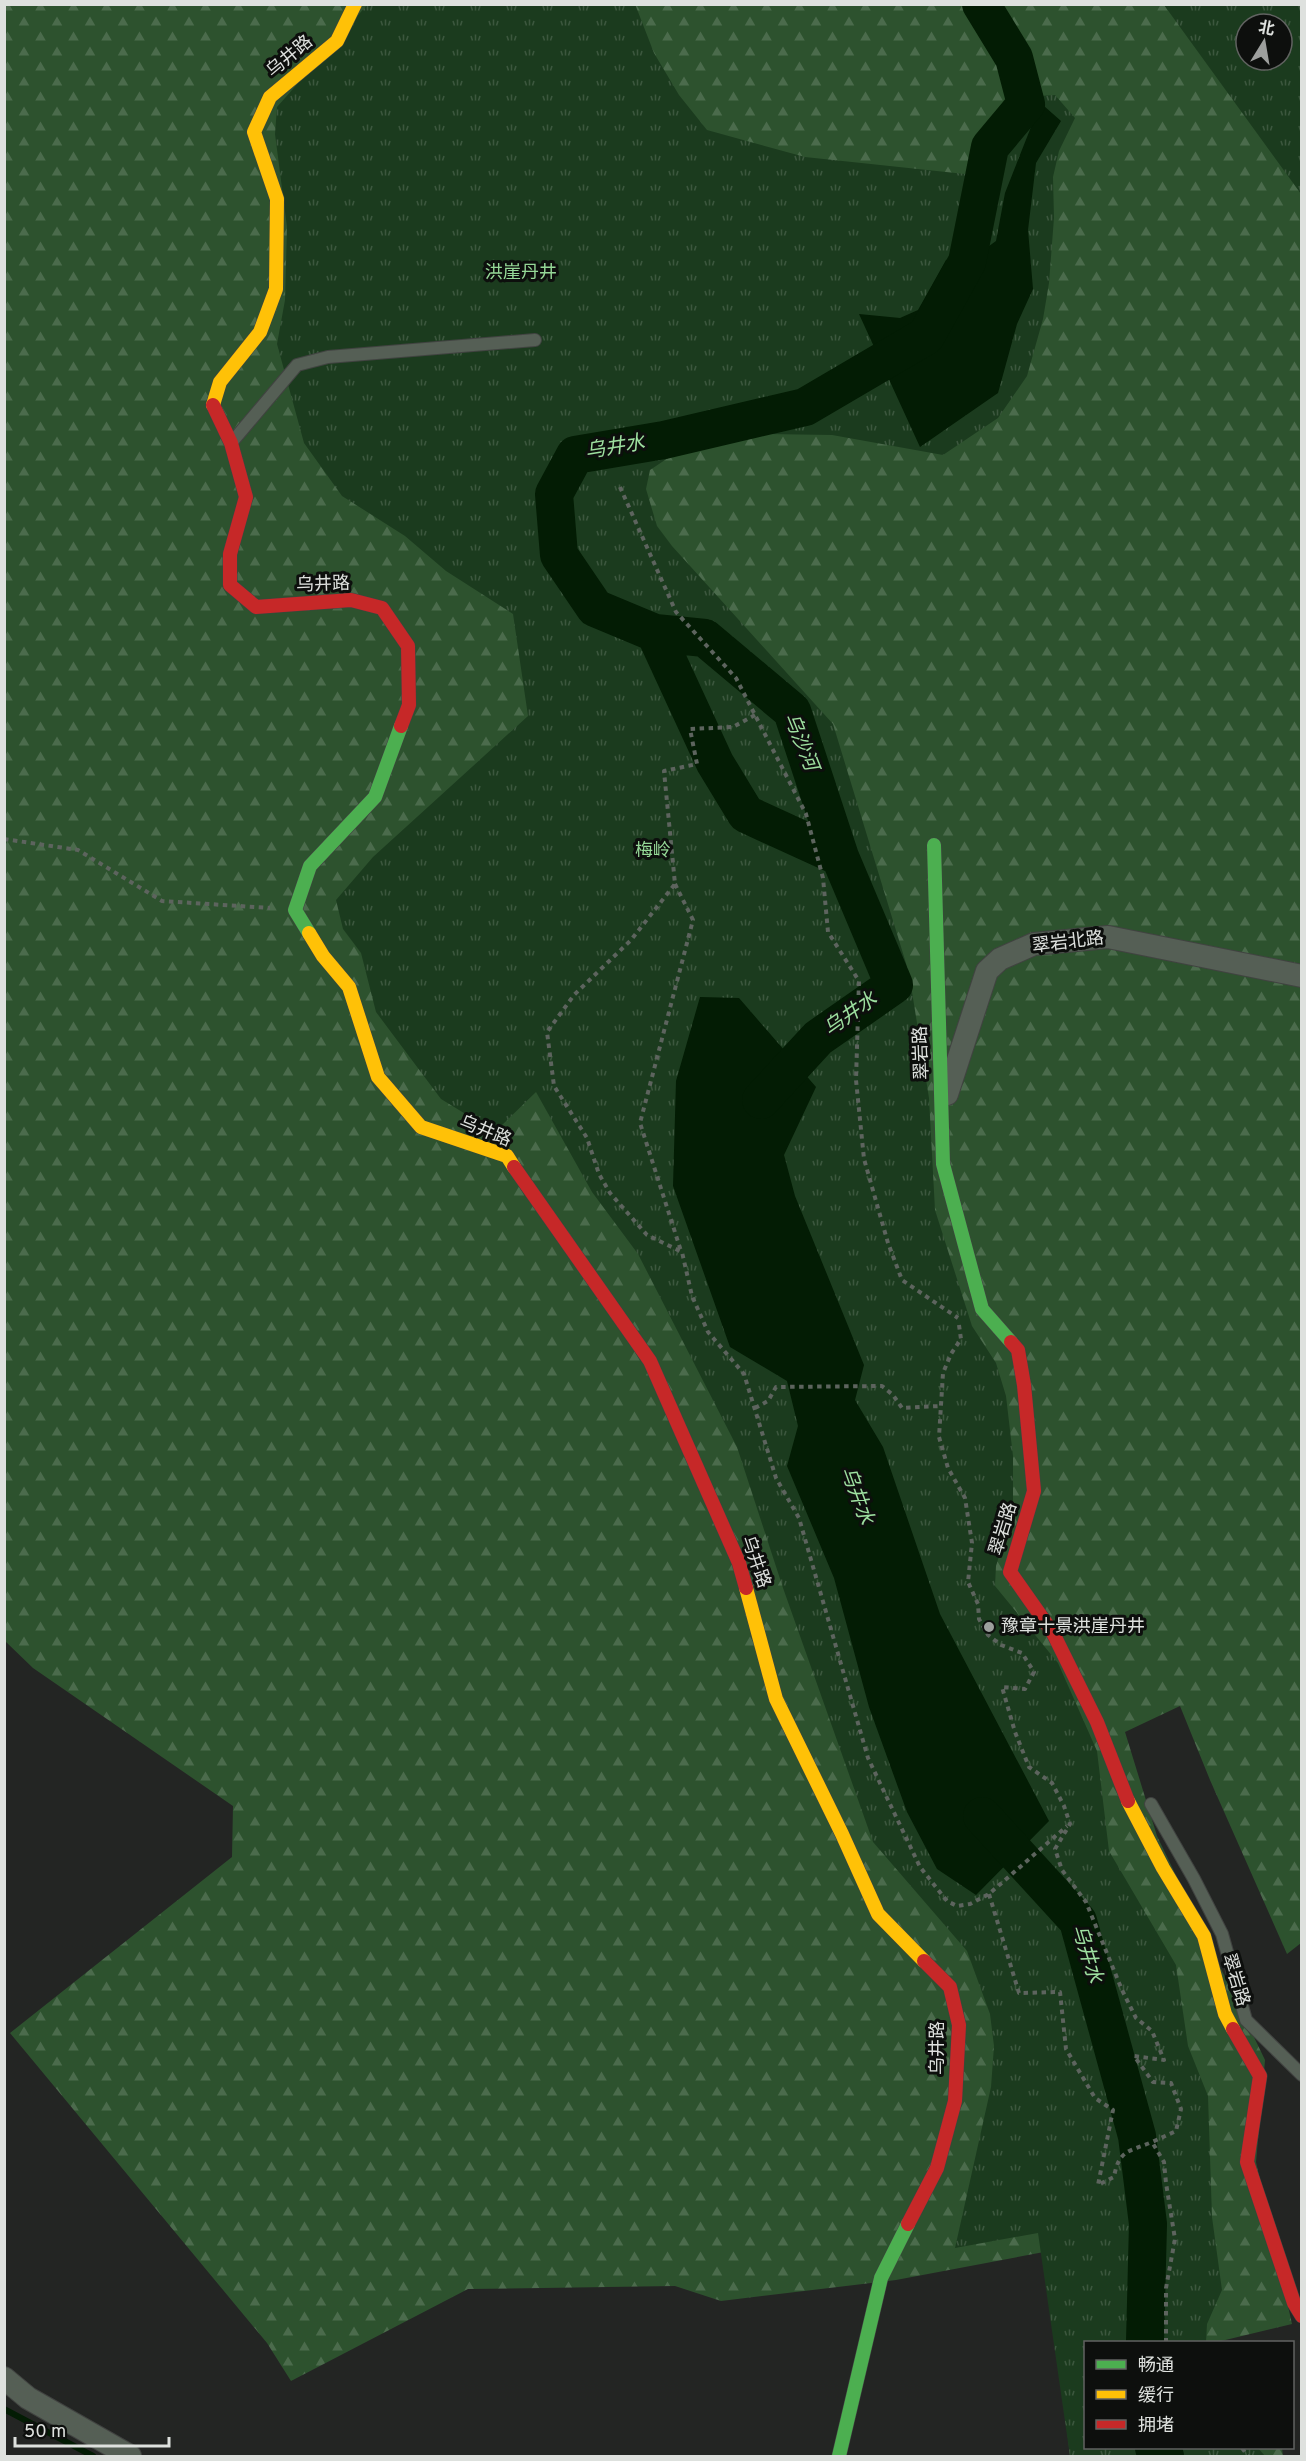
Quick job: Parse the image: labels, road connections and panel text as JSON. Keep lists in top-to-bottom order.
{
  "streets": {
    "street": ["乌井路", "翠岩北路", "翠岩路"]
  },
  "crossings": [
    ["翠岩北路", "翠岩路"]
  ],
  "water": ["乌井水", "乌沙河"],
  "parks": ["洪崖丹井", "梅岭"],
  "places": ["豫章十景·洪崖丹井"],
  "legend": ["畅通", "缓行", "拥堵"],
  "scale_bar": "50 m",
  "north": "top"
}
